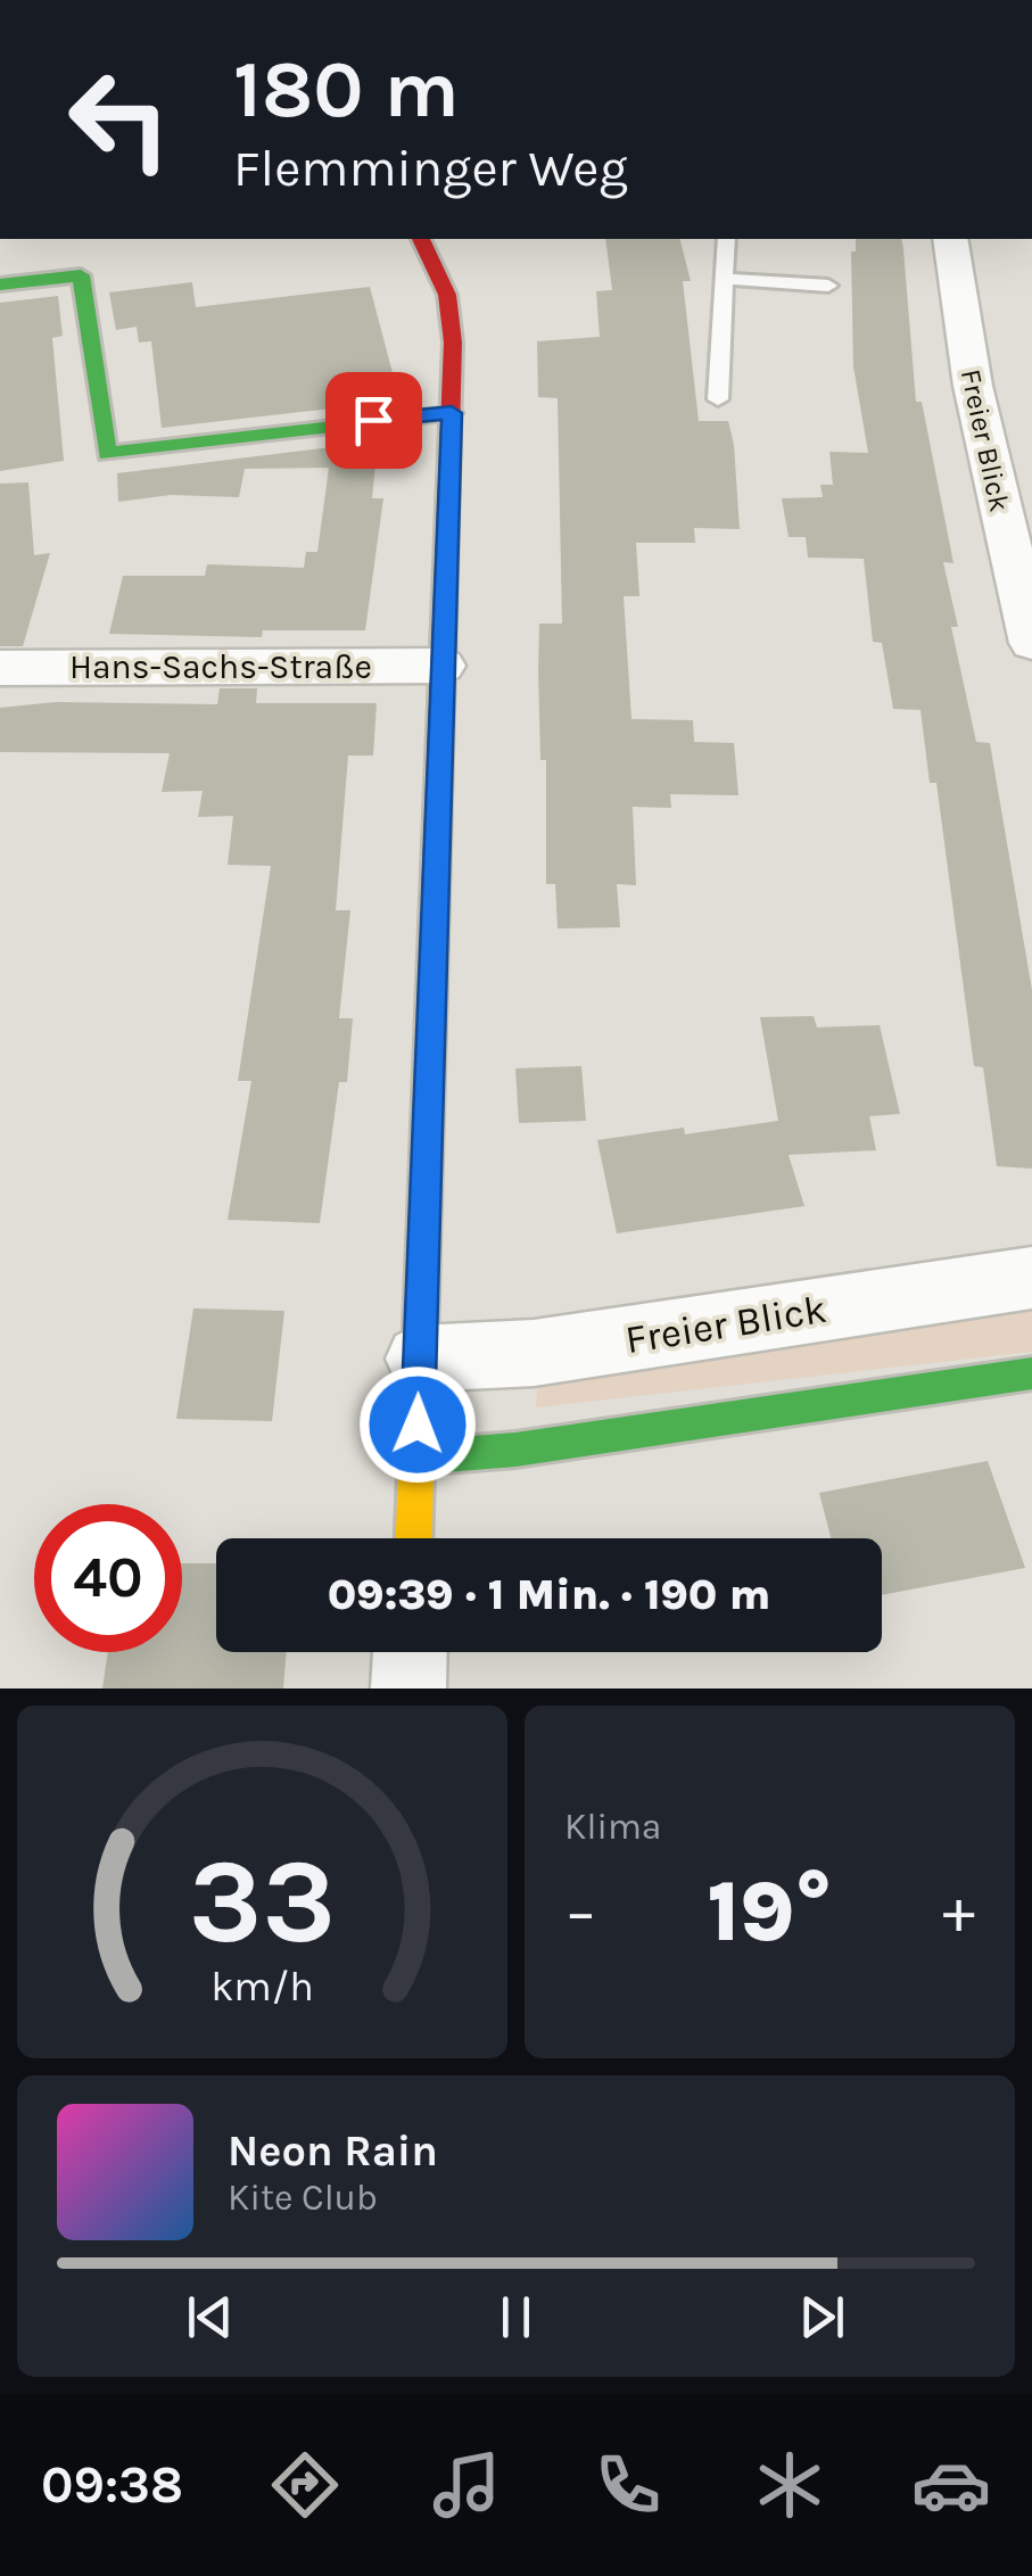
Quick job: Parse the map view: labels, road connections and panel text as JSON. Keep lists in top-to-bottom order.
{
  "streets": {
    "street": ["Freier Blick", "Hans-Sachs-Straße"]
  },
  "page": {
    "turn": ["180 m", "Flemminger Weg"],
    "limit": "40",
    "trip": "09:39 · 1 Min. · 190 m",
    "tile": "Klima",
    "heat": ["−", "19°", "+"],
    "song": ["Neon Rain", "Kite Club"],
    "tabs": "09:38",
    "gauge": ["33", "km/h"]
  }
}
